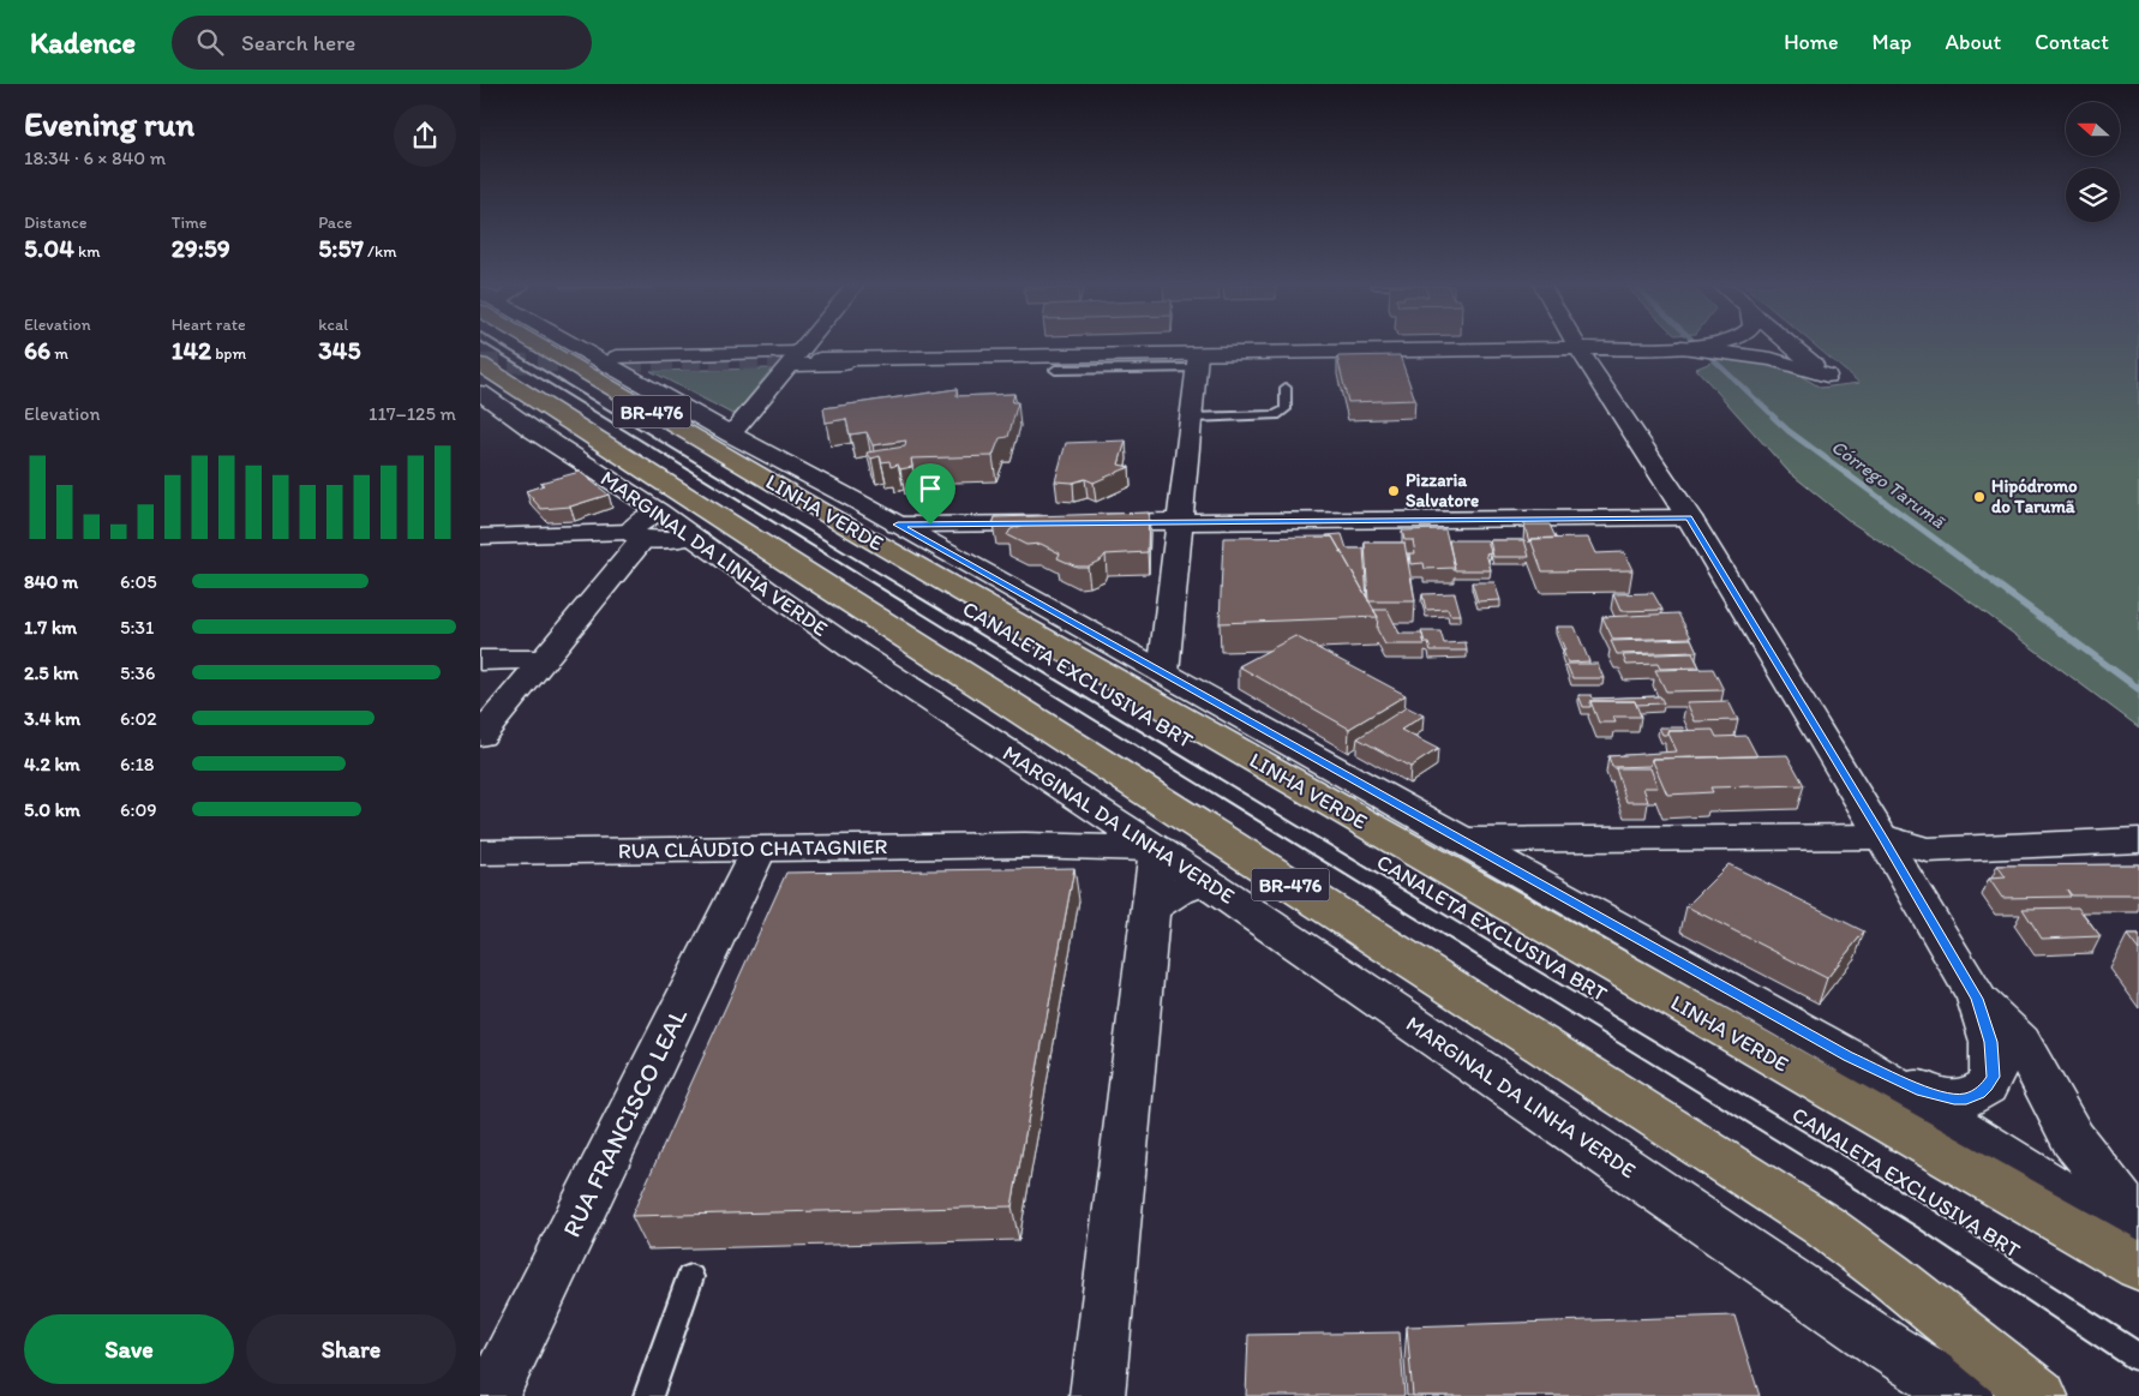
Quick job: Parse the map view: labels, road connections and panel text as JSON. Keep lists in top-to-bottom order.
{
  "streets": {
    "highway": ["BR-476", "LINHA VERDE"],
    "main road": ["MARGINAL DA LINHA VERDE", "RUA CLÁUDIO CHATAGNIER", "RUA FRANCISCO LEAL"],
    "lane": ["CANALETA EXCLUSIVA BRT"]
  },
  "crossings": [
    ["MARGINAL DA LINHA VERDE", "RUA CLÁUDIO CHATAGNIER"],
    ["RUA CLÁUDIO CHATAGNIER", "RUA FRANCISCO LEAL"]
  ],
  "water": ["Córrego Tarumã"],
  "places": ["Pizzaria Salvatore", "Hipódromo do Tarumã"],
  "north": "left",
  "page": {
    "header": "Kadence",
    "search": "Search here",
    "nav": [
      "Home",
      "Map",
      "About",
      "Contact"
    ],
    "heading": ["Evening run", "18:34 · 6 × 840 m"],
    "stats": [
      ["Distance", "5.04 km"],
      ["Time", "29:59"],
      ["Pace", "5:57 /km"],
      ["Elevation", "66 m"],
      ["Heart rate", "142 bpm"],
      ["kcal", "345"]
    ],
    "chart": ["Elevation", "117–125 m"],
    "list": [
      {
        "name": "840 m",
        "note": "6:05"
      },
      {
        "name": "1.7 km",
        "note": "5:31"
      },
      {
        "name": "2.5 km",
        "note": "5:36"
      },
      {
        "name": "3.4 km",
        "note": "6:02"
      },
      {
        "name": "4.2 km",
        "note": "6:18"
      },
      {
        "name": "5.0 km",
        "note": "6:09"
      }
    ],
    "buttons": ["Save", "Share"]
  }
}
